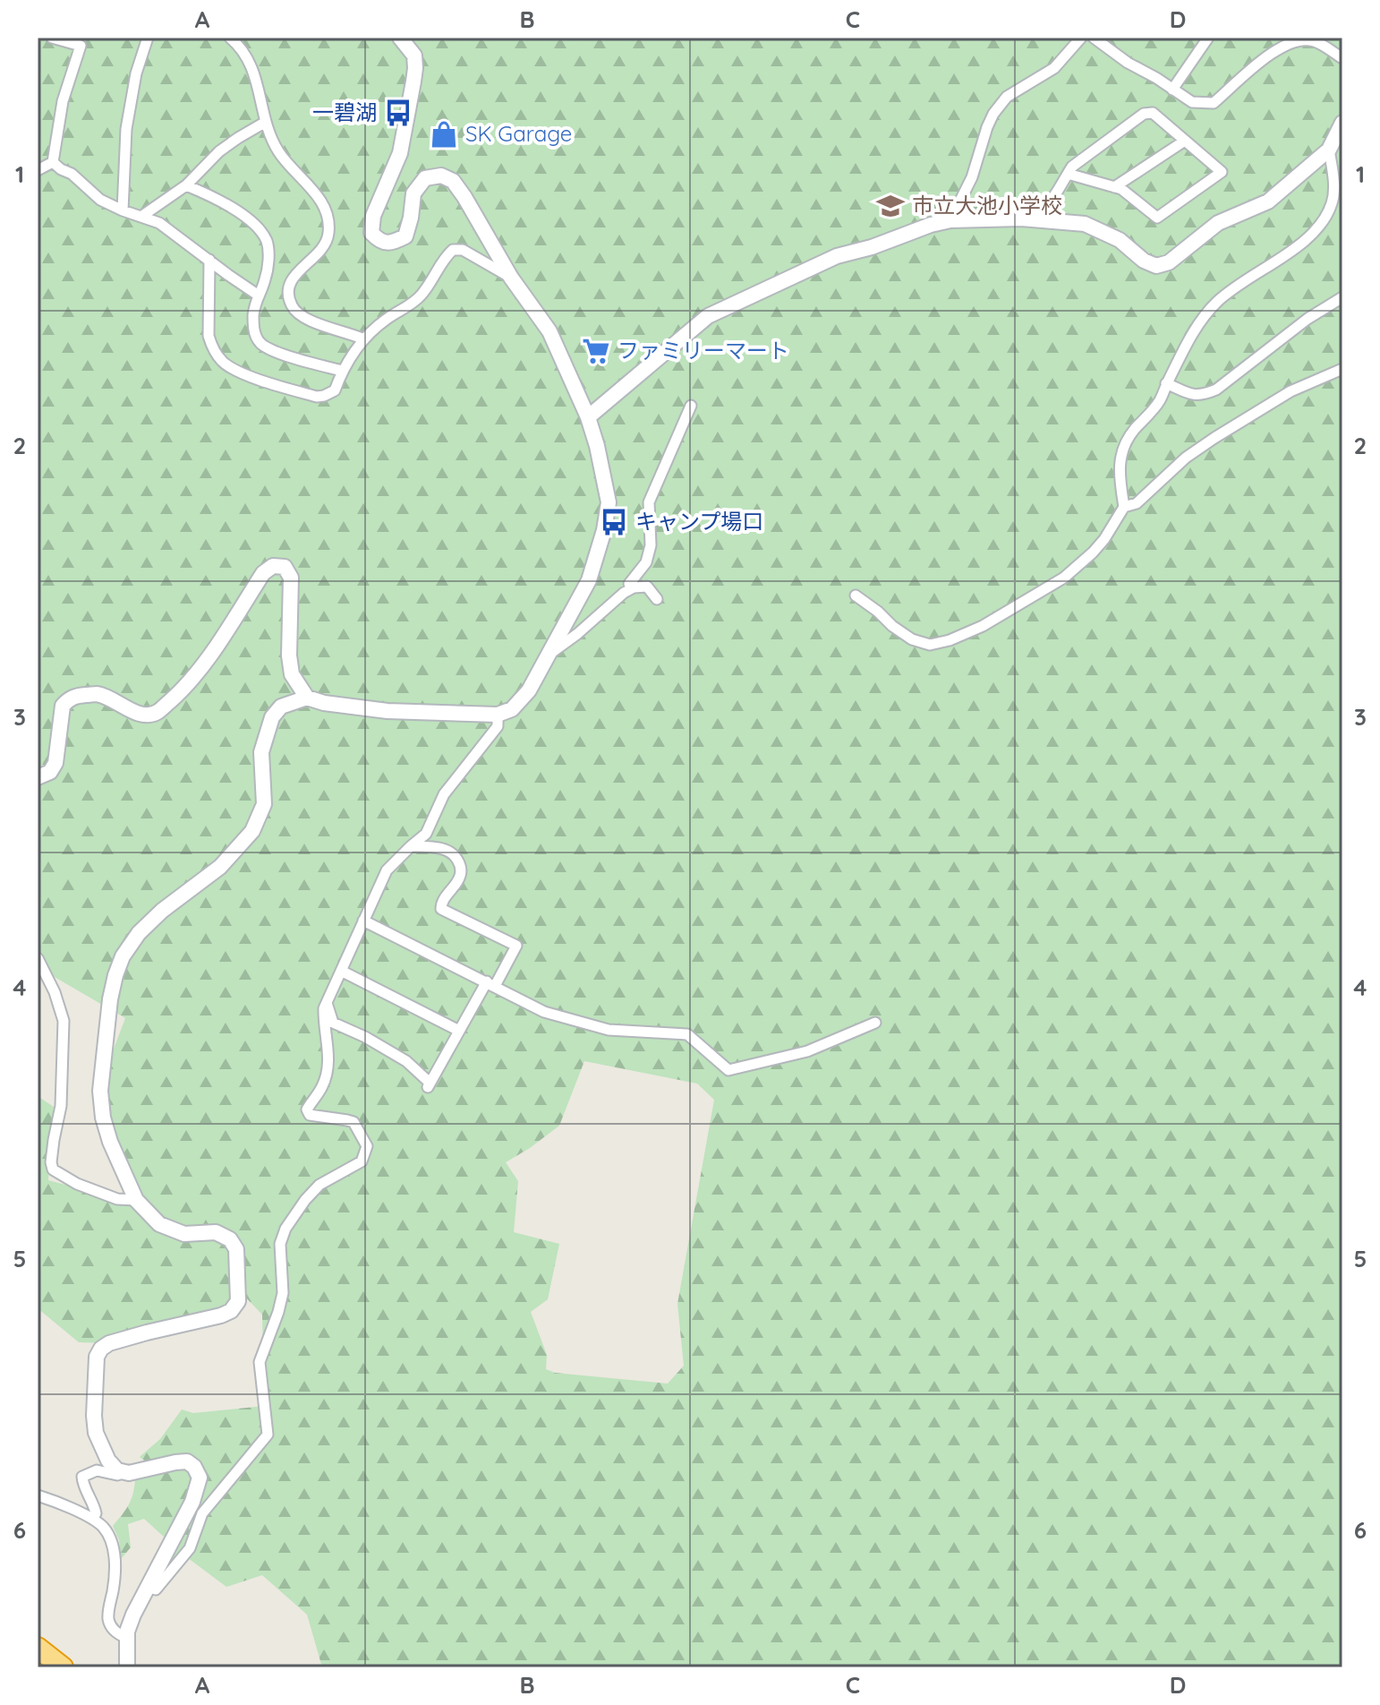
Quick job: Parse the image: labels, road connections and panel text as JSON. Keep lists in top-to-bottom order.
{
  "places": {
    "bus stop": ["一碧湖", "キャンプ場口"],
    "shop": ["SK Garage"],
    "school or university": ["市立大池小学校"],
    "supermarket": ["ファミリーマート"]
  },
  "grid": {
    "columns": [
      "A",
      "B",
      "C",
      "D"
    ],
    "rows": [
      "1",
      "2",
      "3",
      "4",
      "5",
      "6"
    ]
  }
}
